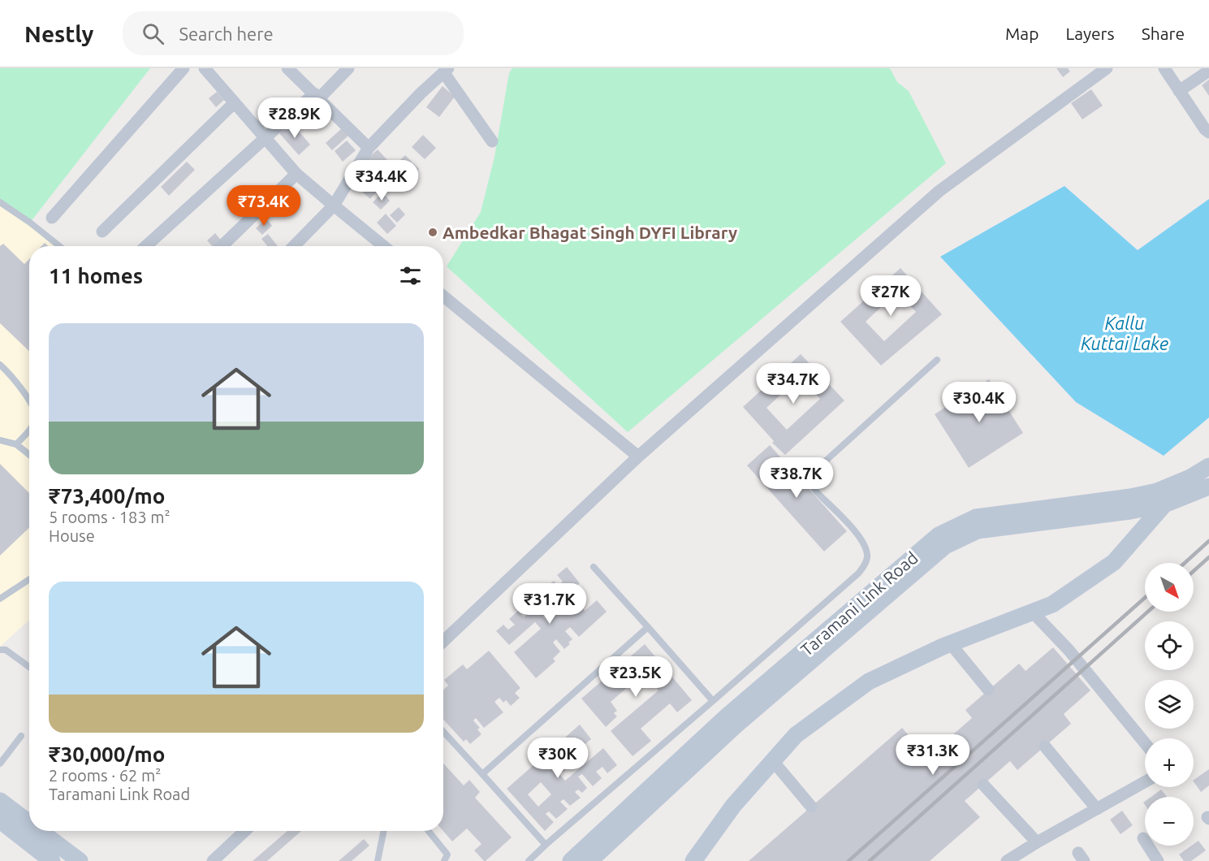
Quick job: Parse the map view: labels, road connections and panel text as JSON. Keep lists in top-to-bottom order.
{
  "streets": {
    "street": ["Taramani Link Road"]
  },
  "water": ["Kallu Kuttai Lake"],
  "places": ["Ambedkar Bhagat Singh DYFI Library"],
  "north": "bottom right",
  "page": {
    "header": "Nestly",
    "search": "Search here",
    "nav": ["Map", "Layers", "Share"],
    "price": [
      "₹28.9K",
      "₹34.4K",
      "₹73.4K",
      "₹27K",
      "₹34.7K",
      "₹30.4K",
      "₹38.7K",
      "₹31.7K",
      "₹23.5K",
      "₹31.3K",
      "₹30K"
    ],
    "heading": "11 homes",
    "list": [
      {
        "name": "₹73,400/mo",
        "note": "5 rooms · 183 m² · House"
      },
      {
        "name": "₹30,000/mo",
        "note": "2 rooms · 62 m² · Taramani Link Road"
      }
    ],
    "map_buttons": ["+", "−"]
  }
}
